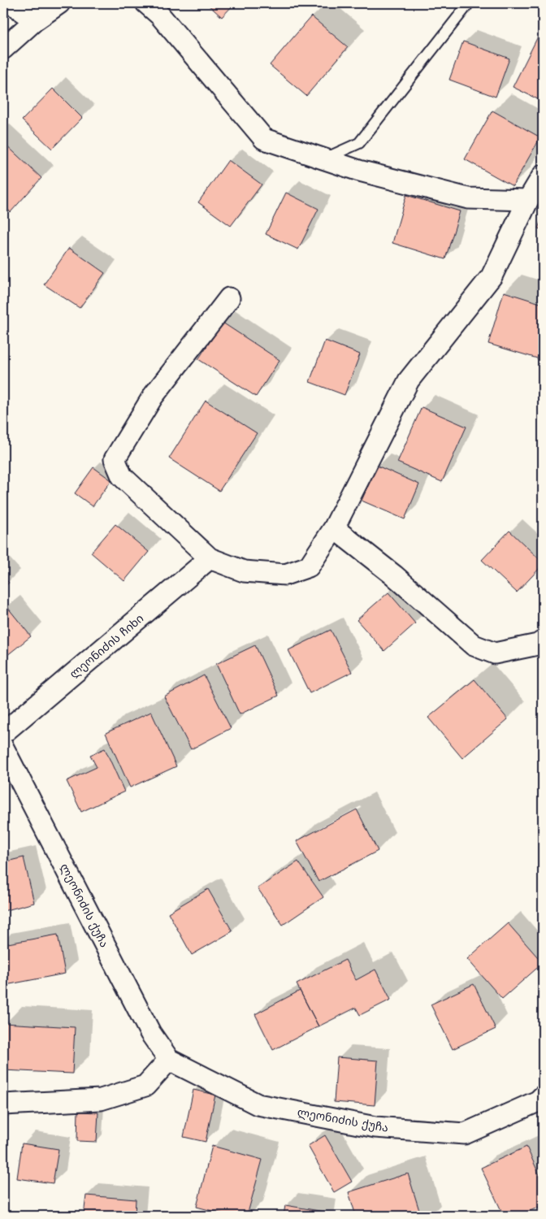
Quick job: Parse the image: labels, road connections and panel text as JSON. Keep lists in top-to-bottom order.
{
  "streets": {
    "street": ["ლეონიძის ჩიხი", "ლეონიძის ქუჩა"]
  }
}
